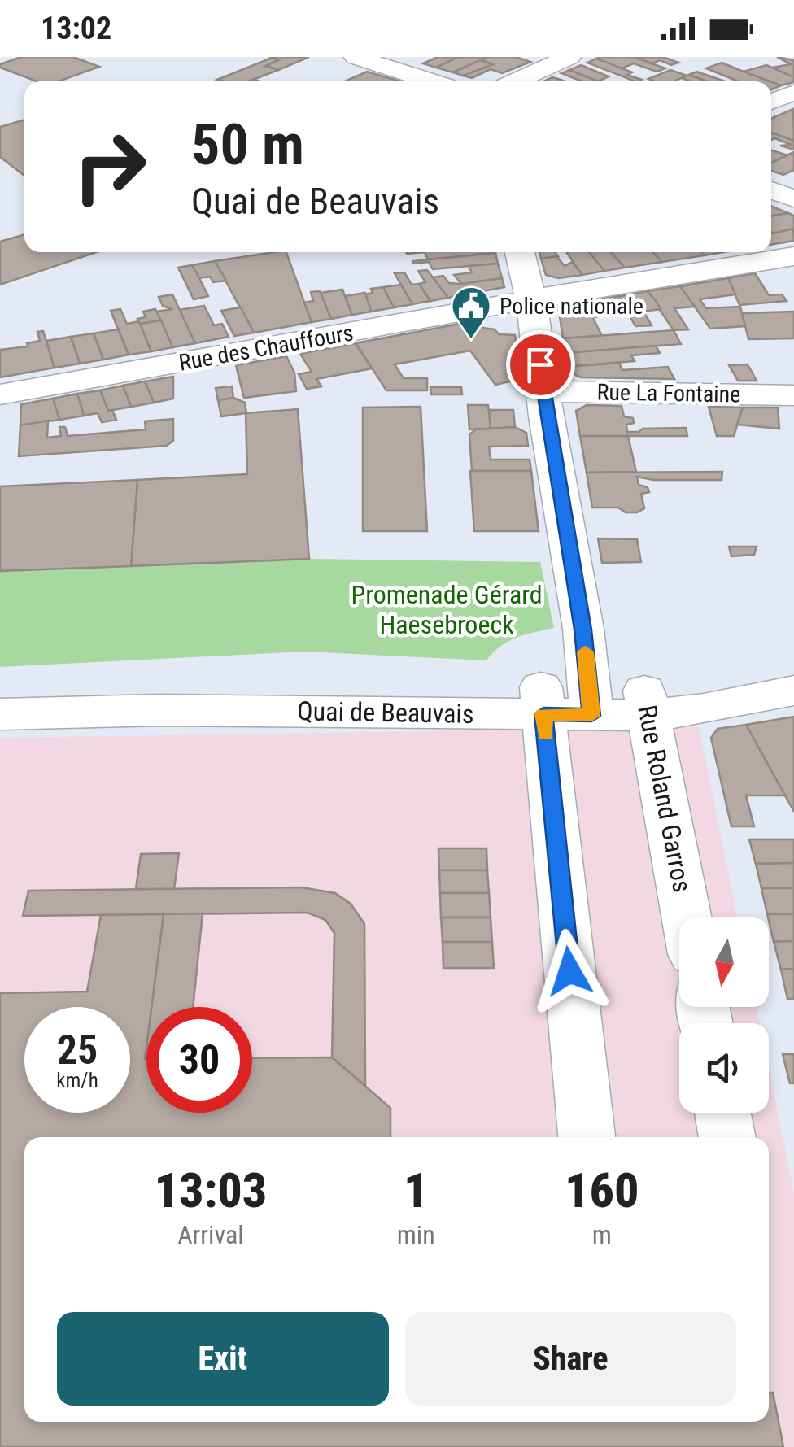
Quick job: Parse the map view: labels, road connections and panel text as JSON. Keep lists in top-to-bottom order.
{
  "streets": {
    "street": [
      "Rue des Chauffours",
      "Rue La Fontaine",
      "Quai de Beauvais",
      "Rue Roland Garros"
    ]
  },
  "crossings": [
    ["Quai de Beauvais", "Rue Roland Garros"]
  ],
  "parks": ["Promenade Gérard Haesebroeck"],
  "places": {
    "public building": ["Police nationale"]
  },
  "north": "bottom",
  "page": {
    "status": "13:02",
    "turn": ["50 m", "Quai de Beauvais"],
    "speed": "25 km/h",
    "limit": "30",
    "eta": [
      "13:03",
      "Arrival",
      "1",
      "min",
      "160",
      "m"
    ],
    "buttons": ["Exit", "Share"]
  }
}
